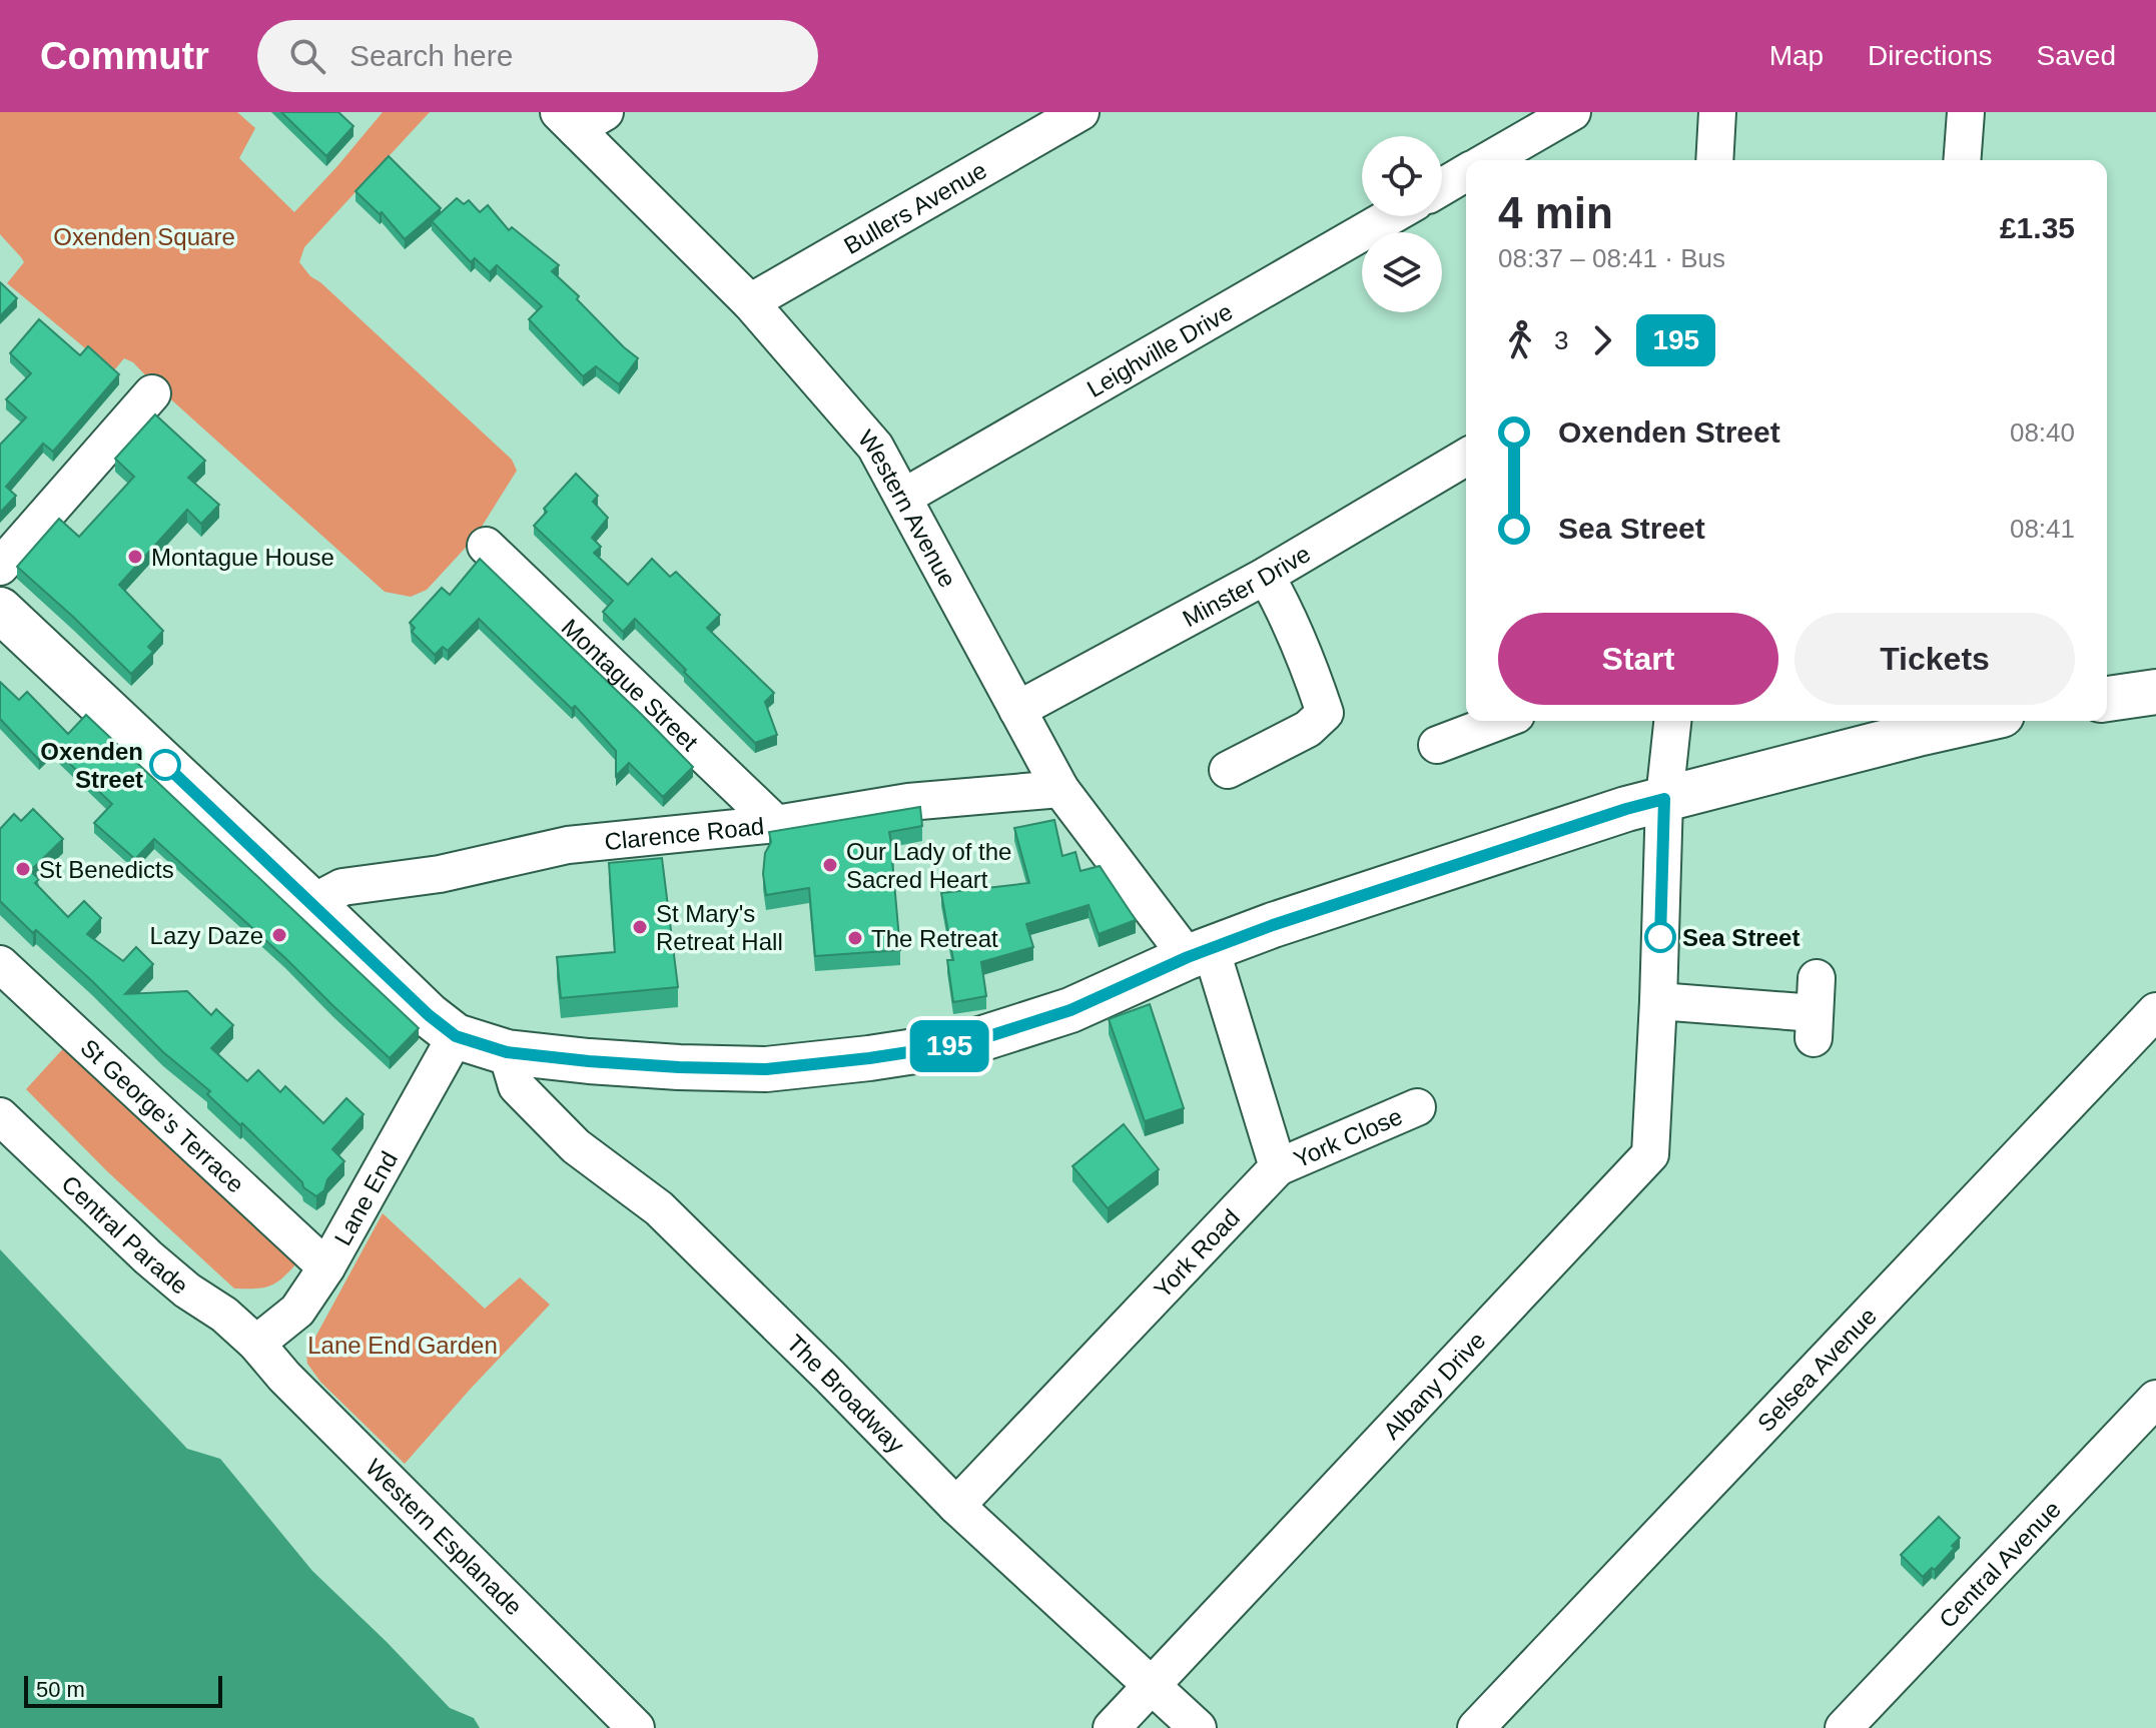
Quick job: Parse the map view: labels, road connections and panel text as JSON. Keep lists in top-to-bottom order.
{
  "streets": {
    "street": [
      "Bullers Avenue",
      "Leighville Drive",
      "Western Avenue",
      "Minster Drive",
      "Montague Street",
      "Clarence Road",
      "St George's Terrace",
      "York Close",
      "Lane End",
      "Central Parade",
      "York Road",
      "Selsea Avenue",
      "Albany Drive",
      "The Broadway",
      "Western Esplanade",
      "Central Avenue"
    ]
  },
  "crossings": [
    ["Bullers Avenue", "Western Avenue"],
    ["Leighville Drive", "Western Avenue"],
    ["Western Avenue", "Minster Drive"],
    ["Western Avenue", "Clarence Road"],
    ["Montague Street", "Clarence Road"],
    ["St George's Terrace", "Lane End"],
    ["York Close", "York Road"],
    ["Lane End", "Central Parade"],
    ["Lane End", "Western Esplanade"],
    ["Central Parade", "Western Esplanade"],
    ["York Road", "The Broadway"],
    ["Albany Drive", "The Broadway"]
  ],
  "parks": ["Oxenden Square", "Lane End Garden"],
  "places": [
    "Montague House",
    "Oxenden Street",
    "Our Lady of the Sacred Heart",
    "St Benedicts",
    "St Mary's Retreat Hall",
    "Lazy Daze",
    "Sea Street",
    "The Retreat"
  ],
  "lines": ["bus line 195"],
  "scale_bar": "50 m",
  "page": {
    "header": "Commutr",
    "search": "Search here",
    "nav": ["Map", "Directions", "Saved"],
    "on_map": "195",
    "heading": ["4 min", "08:37 – 08:41 · Bus", "£1.35"],
    "legs": ["3", "195"],
    "list": [
      {
        "name": "Oxenden Street",
        "value": "08:40"
      },
      {
        "name": "Sea Street",
        "value": "08:41"
      }
    ],
    "buttons": ["Start", "Tickets"],
    "scale": "50 m"
  }
}
